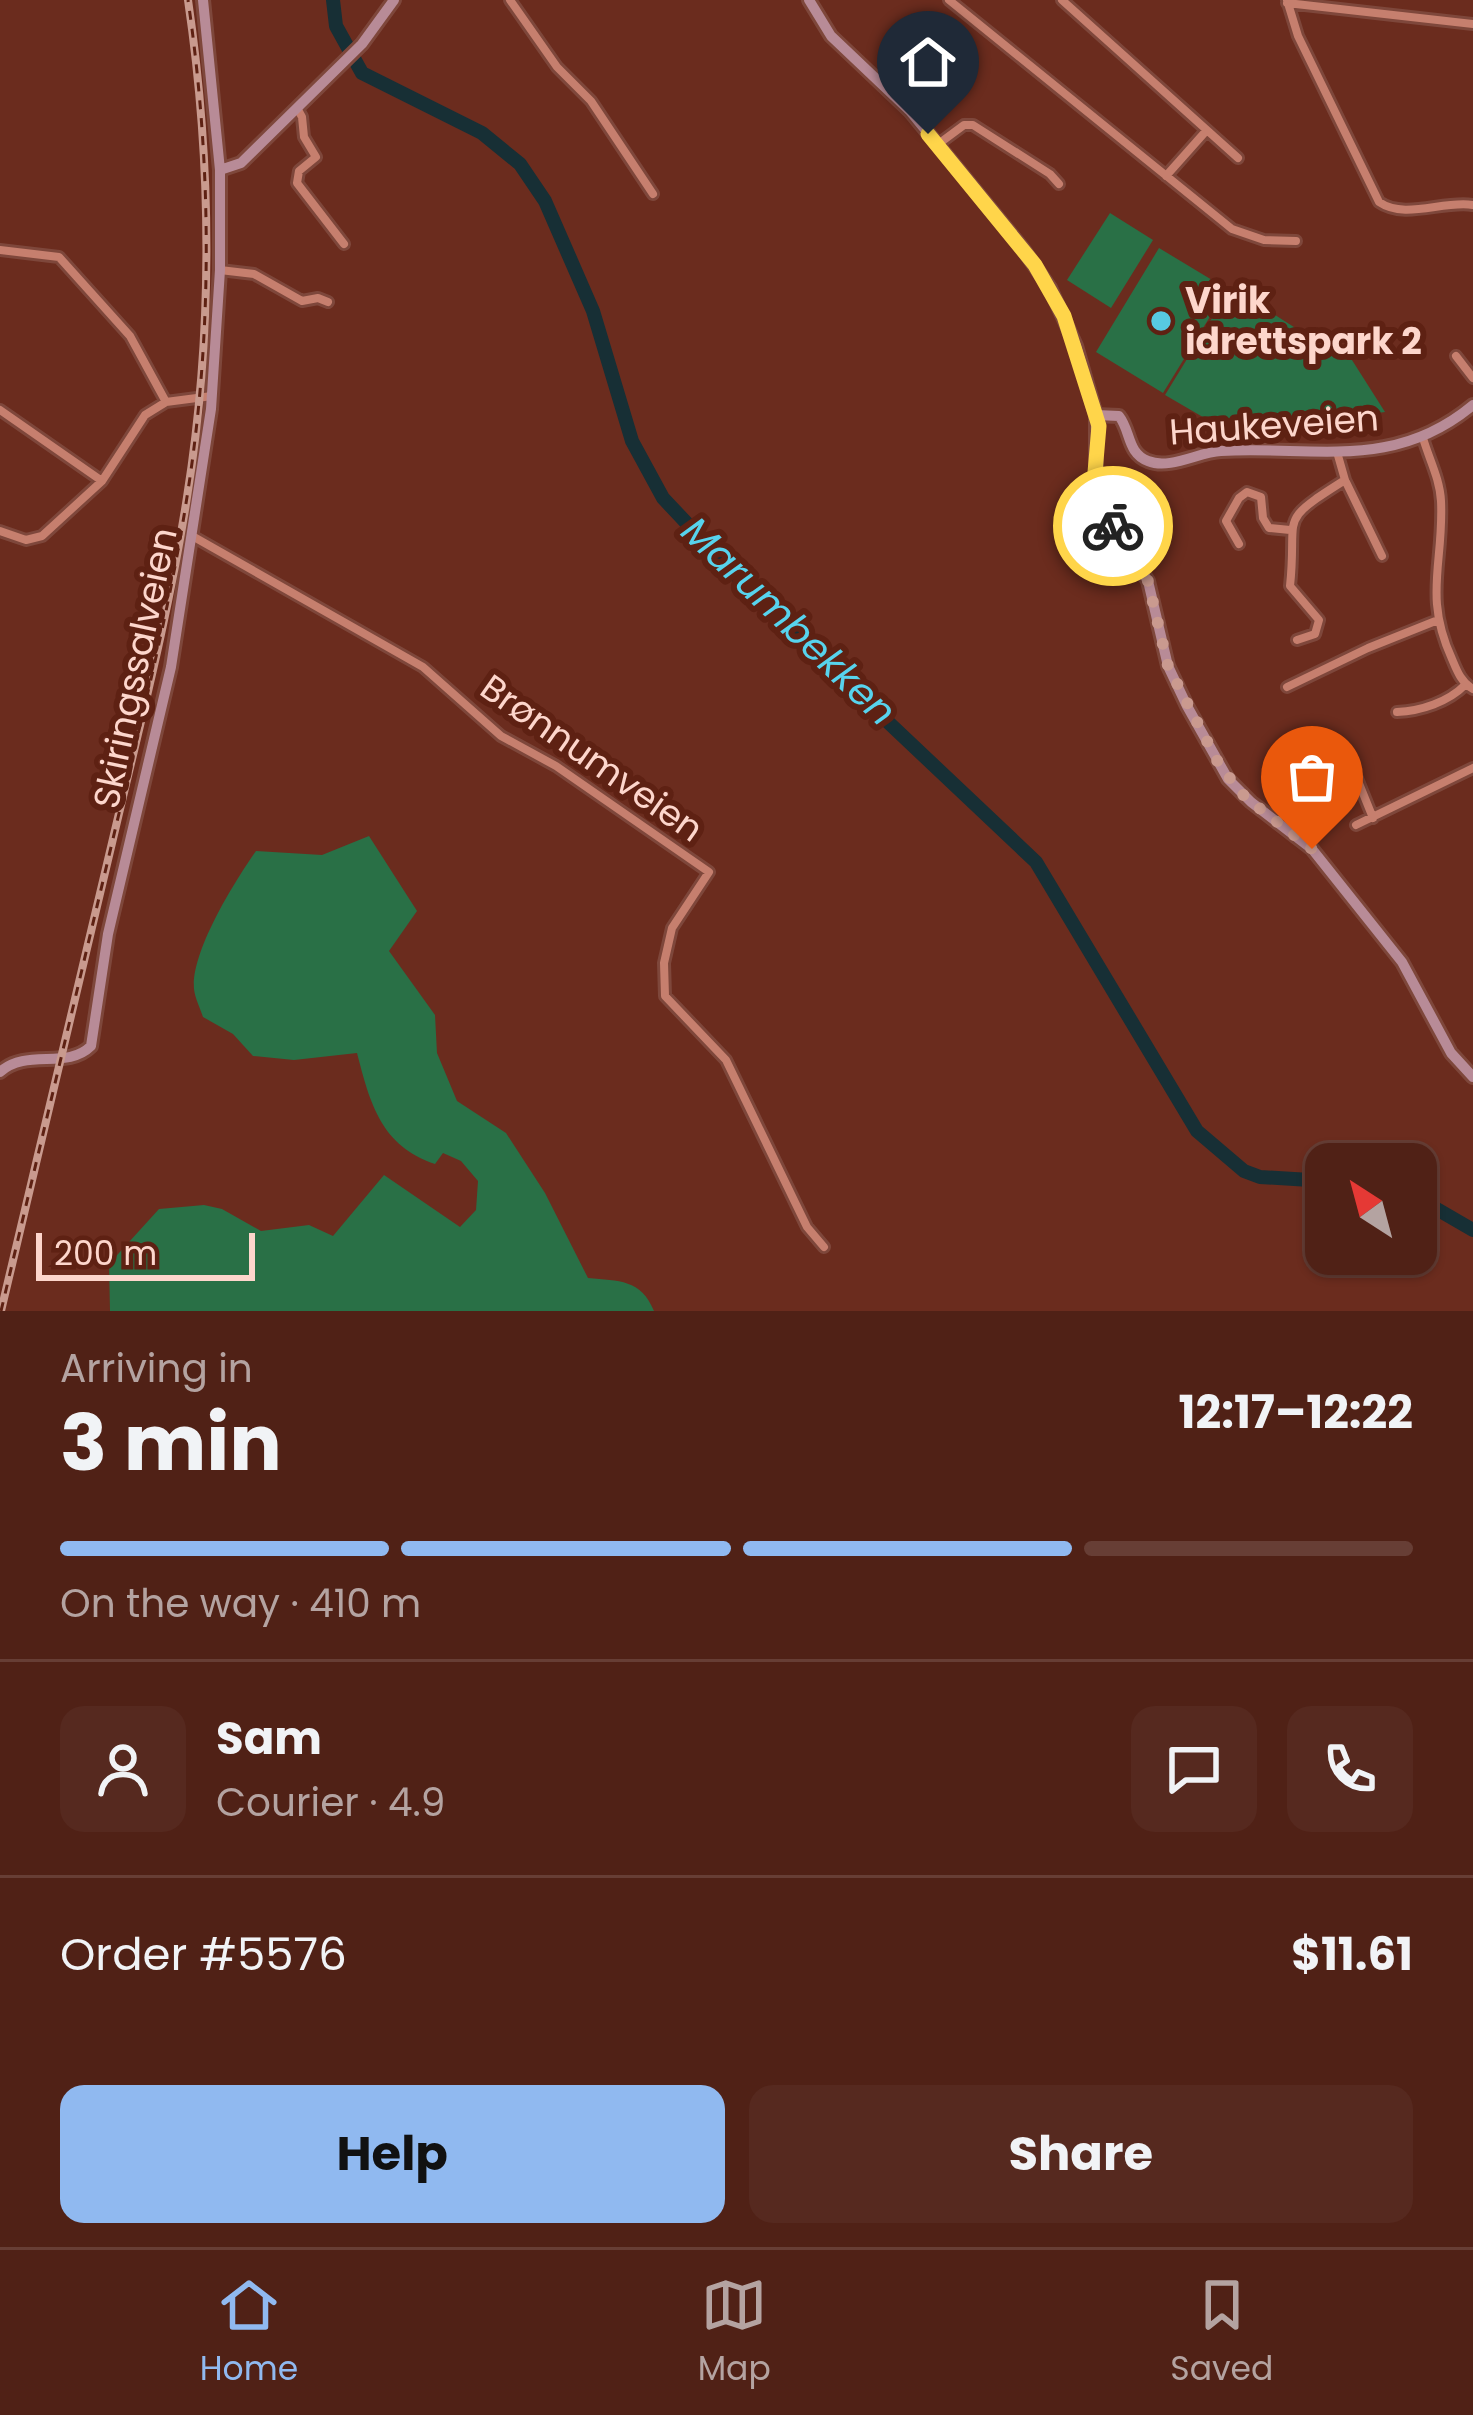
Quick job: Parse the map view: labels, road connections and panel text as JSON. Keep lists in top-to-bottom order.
{
  "streets": {
    "main road": ["Haukeveien", "Skiringssalveien"],
    "street": ["Brønnumveien"]
  },
  "crossings": [
    ["Skiringssalveien", "Brønnumveien"]
  ],
  "water": ["Marumbekken"],
  "places": ["Virik idrettspark 2"],
  "scale_bar": "200 m",
  "north": "top left",
  "page": {
    "scale": "200 m",
    "heading": ["3 min", "Arriving in", "12:17–12:22"],
    "panel": [
      "Sam",
      "Courier · 4.9",
      "Order #5576",
      "$11.61"
    ],
    "bar": "On the way · 410 m",
    "buttons": ["Help", "Share"],
    "tabs": ["Home", "Map", "Saved"]
  }
}
